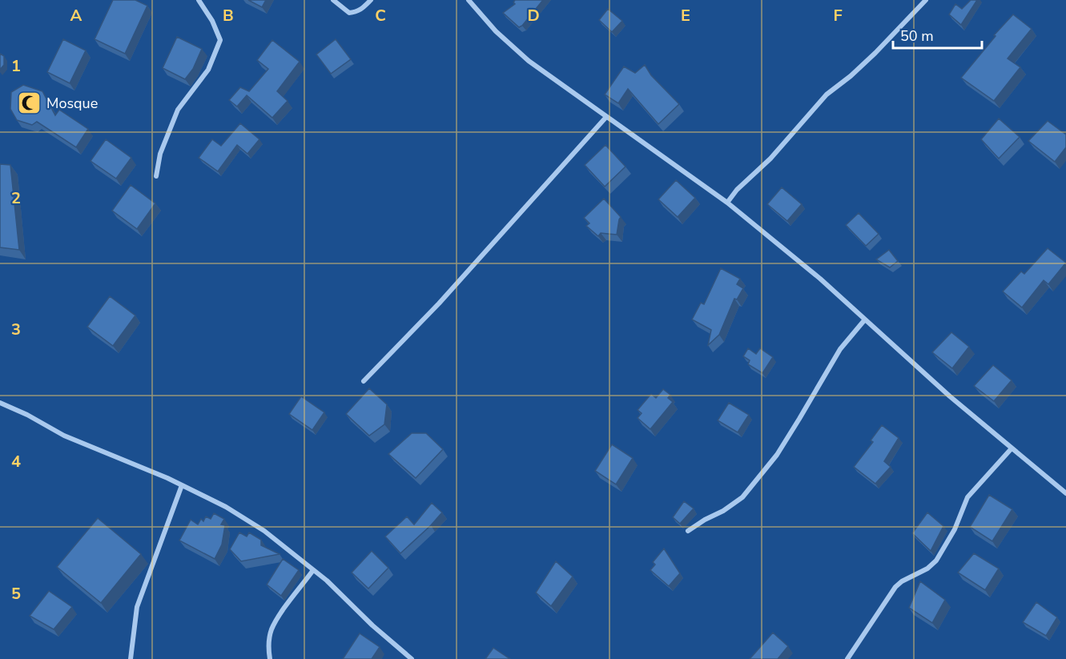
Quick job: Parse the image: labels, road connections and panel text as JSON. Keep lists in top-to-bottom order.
{
  "places": {
    "mosque": ["Mosque"]
  },
  "scale_bar": "50 m",
  "grid": {
    "columns": [
      "A",
      "B",
      "C",
      "D",
      "E",
      "F"
    ],
    "rows": [
      "1",
      "2",
      "3",
      "4",
      "5"
    ]
  }
}
